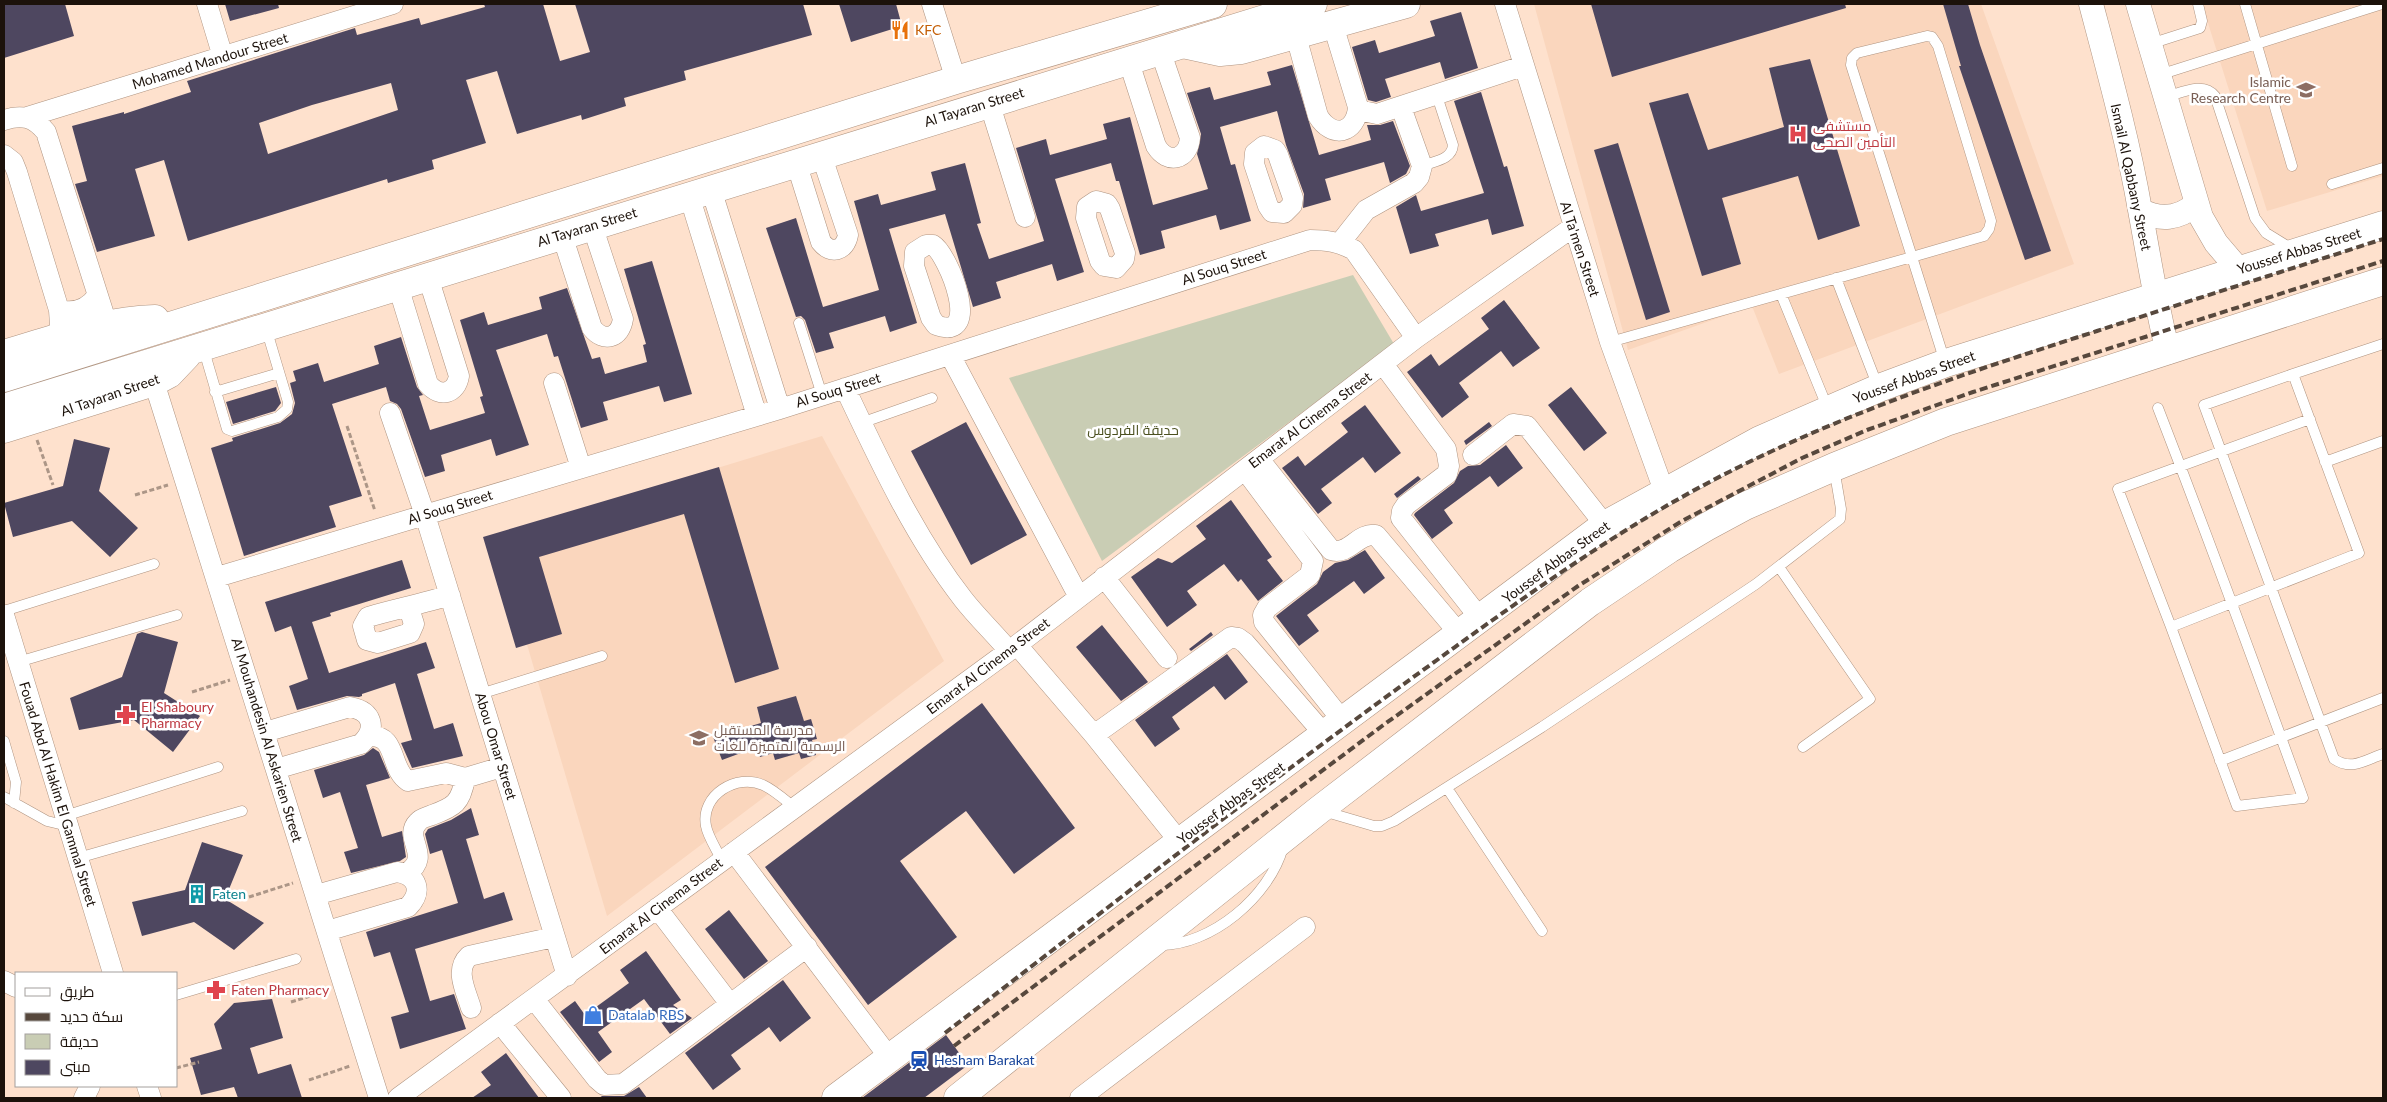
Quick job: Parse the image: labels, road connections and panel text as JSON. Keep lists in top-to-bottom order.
{
  "streets": {
    "main road": ["Al Tayaran Street", "Youssef Abbas Street"],
    "street": [
      "Mohamed Mandour Street",
      "Ismail Al Qabbany Street",
      "Al Ta'men Street",
      "Al Souq Street",
      "Emarat Al Cinema Street",
      "Al Mouhandesin Al Askarien Street",
      "Abou Omar Street",
      "Fouad Abd Al Hakim El Gammal Street"
    ]
  },
  "crossings": [
    ["Al Tayaran Street", "Al Mouhandesin Al Askarien Street"],
    ["Ismail Al Qabbany Street", "Youssef Abbas Street"],
    ["Al Ta'men Street", "Youssef Abbas Street"],
    ["Al Ta'men Street", "Emarat Al Cinema Street"],
    ["Al Souq Street", "Al Mouhandesin Al Askarien Street"],
    ["Al Souq Street", "Abou Omar Street"],
    ["Emarat Al Cinema Street", "Abou Omar Street"]
  ],
  "parks": ["حديقة الفردوس"],
  "places": {
    "restaurant": ["KFC"],
    "school or university": ["Islamic Research Centre", "مدرسة المستقبل الرسمية المتميزة للغات"],
    "hospital": ["مستشفى التأمين الصحى"],
    "pharmacy": ["El Shaboury Pharmacy", "Faten Pharmacy"],
    "building": ["Faten"],
    "shop": ["Datalab RBS"],
    "station": ["Hesham Barakat"]
  },
  "legend": [
    "طريق",
    "سكة حديد",
    "حديقة",
    "مبنى"
  ]
}
